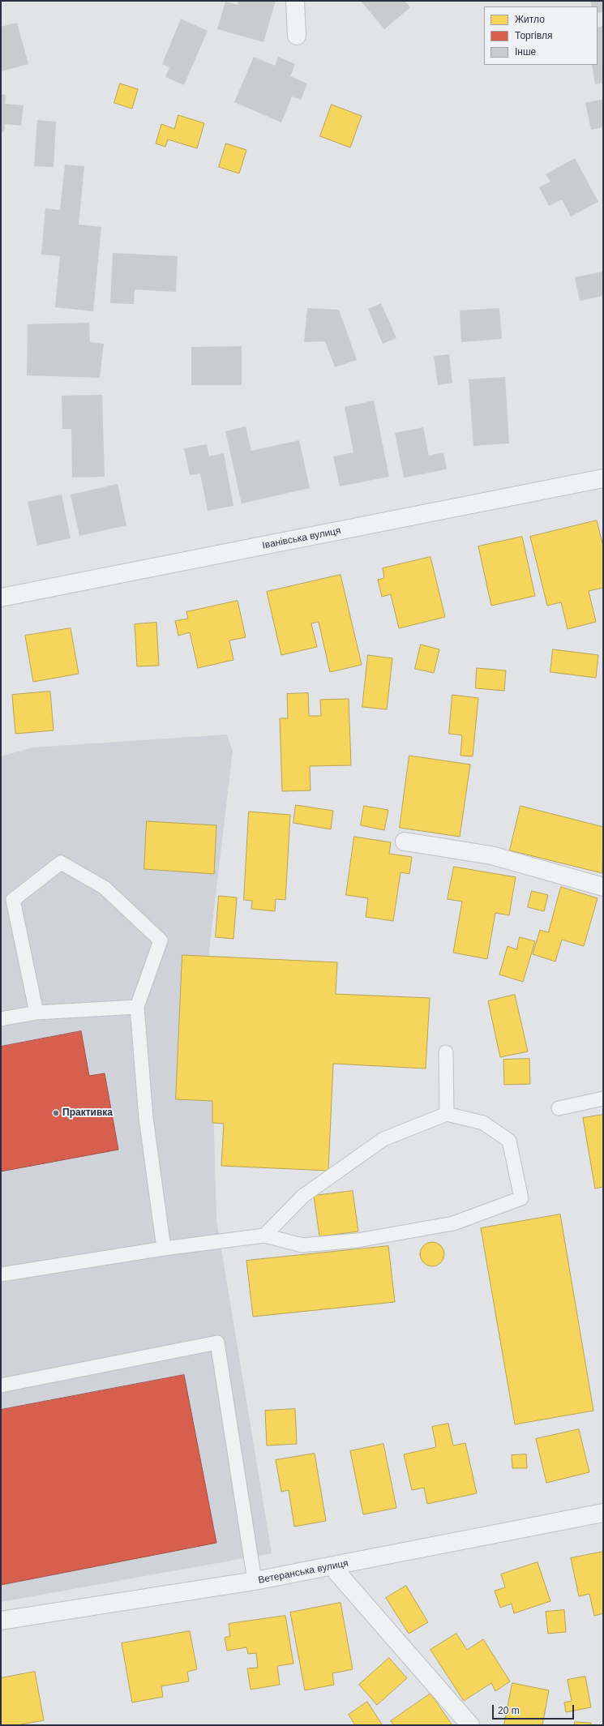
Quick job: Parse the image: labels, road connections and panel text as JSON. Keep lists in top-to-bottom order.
{
  "streets": {
    "street": ["Іванівська вулиця", "Ветеранська вулиця"]
  },
  "places": ["Практивка"],
  "legend": ["Житло", "Торгівля", "Інше"],
  "scale_bar": "20 m"
}
